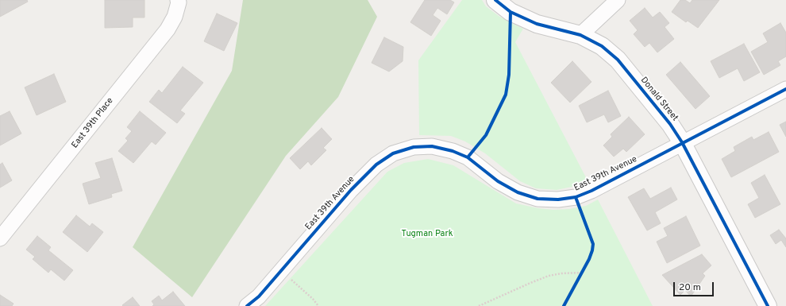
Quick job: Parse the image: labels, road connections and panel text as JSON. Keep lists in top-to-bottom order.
{
  "streets": {
    "street": ["Donald Street", "East 39th Place", "East 39th Avenue"]
  },
  "crossings": [
    ["Donald Street", "East 39th Avenue"]
  ],
  "parks": ["Tugman Park"],
  "scale_bar": "20 m"
}
